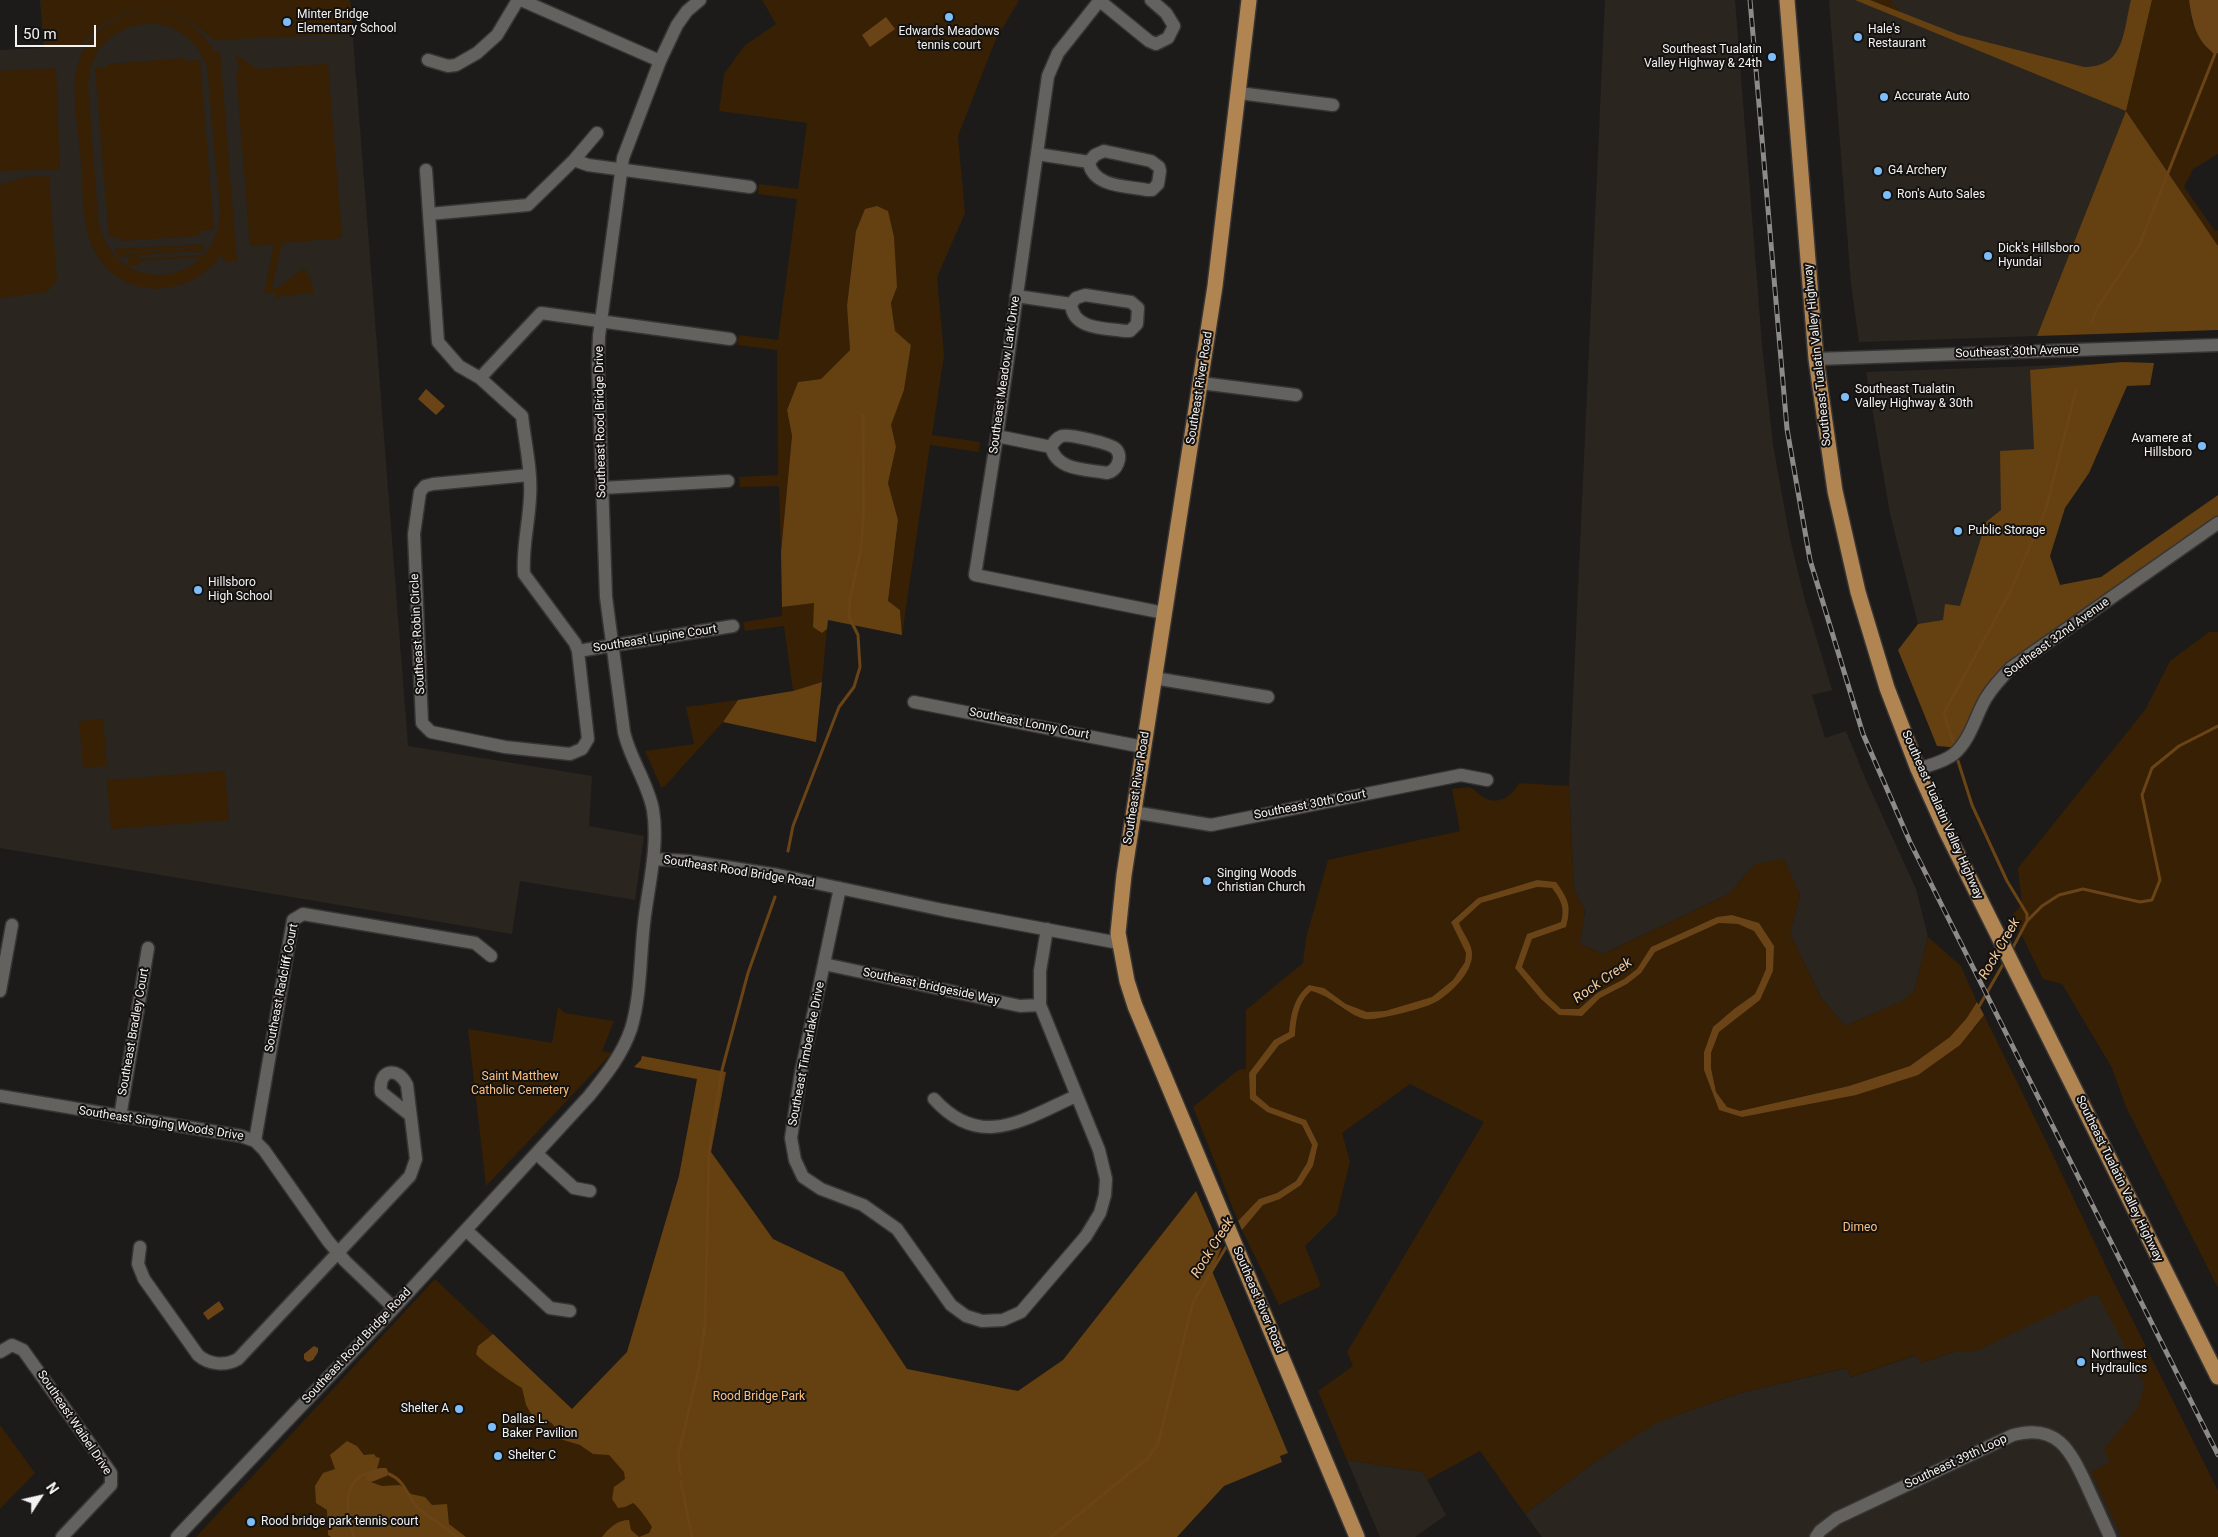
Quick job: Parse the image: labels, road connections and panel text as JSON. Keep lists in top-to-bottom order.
{
  "streets": {
    "main road": ["Southeast Tualatin Valley Highway", "Southeast River Road"],
    "street": [
      "Southeast 30th Avenue",
      "Southeast Meadow Lark Drive",
      "Southeast Rood Bridge Drive",
      "Southeast Robin Circle",
      "Southeast 32nd Avenue",
      "Southeast Lupine Court",
      "Southeast Lonny Court",
      "Southeast 30th Court",
      "Southeast Rood Bridge Road",
      "Southeast Bridgeside Way",
      "Southeast Radcliff Court",
      "Southeast Bradley Court",
      "Southeast Timberlake Drive",
      "Southeast Singing Woods Drive",
      "Southeast Waibel Drive",
      "Southeast 39th Loop"
    ]
  },
  "crossings": [
    ["Southeast 30th Avenue", "Southeast Tualatin Valley Highway"],
    ["Southeast Tualatin Valley Highway", "Southeast 32nd Avenue"],
    ["Southeast Meadow Lark Drive", "Southeast River Road"],
    ["Southeast River Road", "Southeast Lonny Court"],
    ["Southeast River Road", "Southeast 30th Court"],
    ["Southeast River Road", "Southeast Rood Bridge Road"],
    ["Southeast Rood Bridge Drive", "Southeast Lupine Court"],
    ["Southeast Rood Bridge Drive", "Southeast Rood Bridge Road"],
    ["Southeast Robin Circle", "Southeast Lupine Court"],
    ["Southeast Rood Bridge Road", "Southeast Timberlake Drive"],
    ["Southeast Rood Bridge Road", "Southeast Singing Woods Drive"],
    ["Southeast Bridgeside Way", "Southeast Timberlake Drive"],
    ["Southeast Radcliff Court", "Southeast Singing Woods Drive"],
    ["Southeast Bradley Court", "Southeast Singing Woods Drive"]
  ],
  "water": ["Rock Creek"],
  "parks": ["Saint Matthew Catholic Cemetery", "Dimeo", "Rood Bridge Park"],
  "places": [
    "Edwards Meadows tennis court",
    "Minter Bridge Elementary School",
    "Hale's Restaurant",
    "Southeast Tualatin Valley Highway & 24th",
    "Accurate Auto",
    "G4 Archery",
    "Ron's Auto Sales",
    "Dick's Hillsboro Hyundai",
    "Southeast Tualatin Valley Highway & 30th",
    "Avamere at Hillsboro",
    "Public Storage",
    "Hillsboro High School",
    "Singing Woods Christian Church",
    "Northwest Hydraulics",
    "Shelter A",
    "Dallas L. Baker Pavilion",
    "Shelter C",
    "Rood bridge park tennis court"
  ],
  "scale_bar": "50 m",
  "north": "top right"
}
